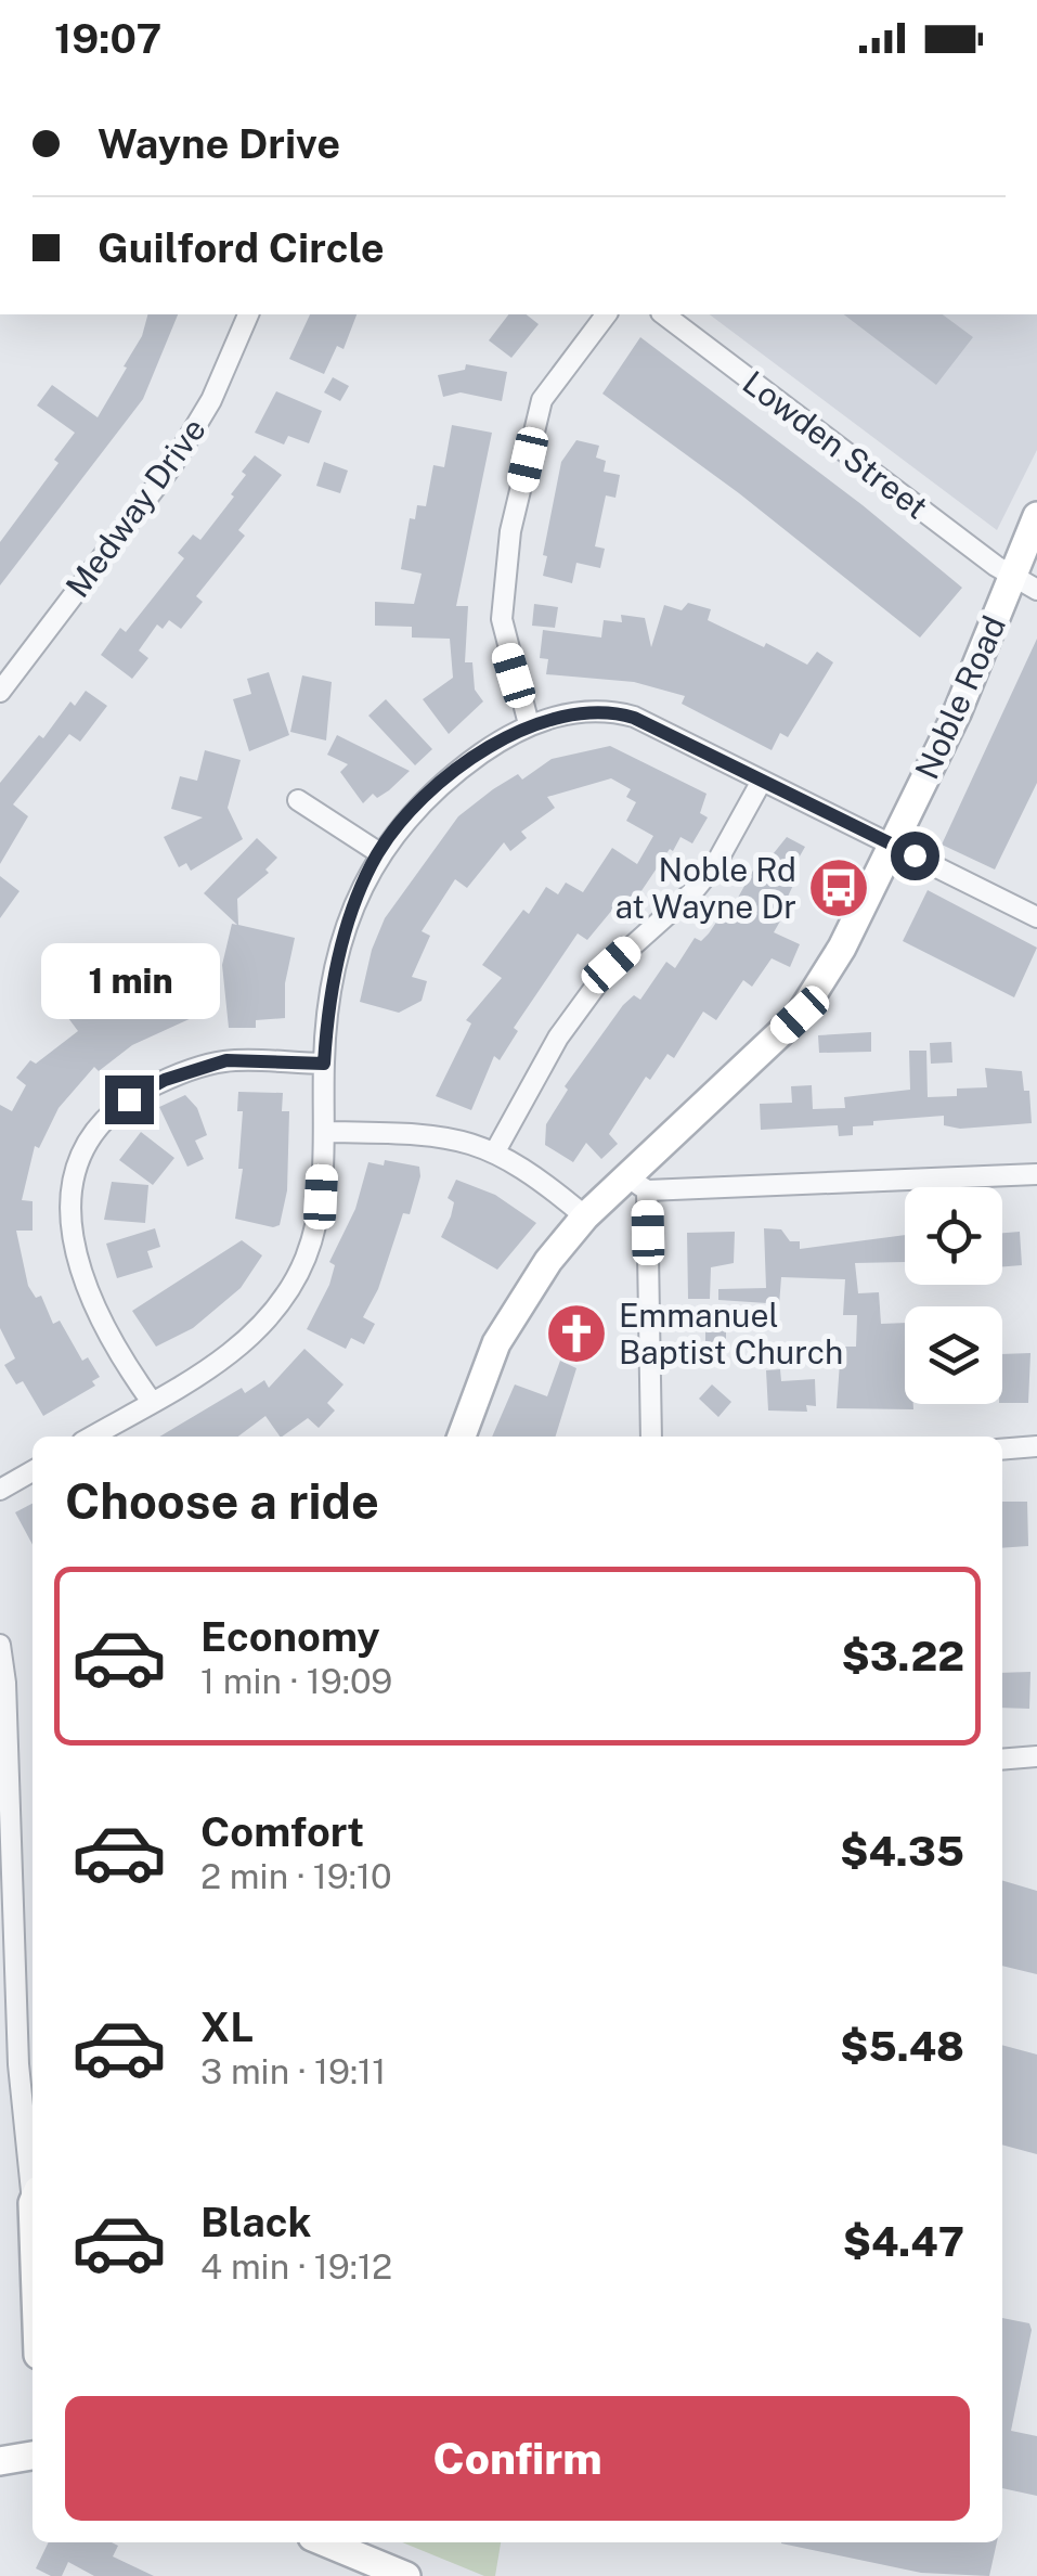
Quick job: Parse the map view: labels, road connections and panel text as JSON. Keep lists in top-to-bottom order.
{
  "streets": {
    "street": ["Lowden Street", "Medway Drive", "Noble Road"]
  },
  "crossings": [
    ["Lowden Street", "Noble Road"]
  ],
  "places": {
    "bus stop": ["Noble Rd at Wayne Dr"],
    "church": ["Emmanuel Baptist Church"]
  },
  "page": {
    "status": "19:07",
    "banner": ["Wayne Drive", "Guilford Circle"],
    "bubble": "1 min",
    "heading": "Choose a ride",
    "list": [
      {
        "name": "Economy",
        "note": "1 min · 19:09",
        "value": "$3.22"
      },
      {
        "name": "Comfort",
        "note": "2 min · 19:10",
        "value": "$4.35"
      },
      {
        "name": "XL",
        "note": "3 min · 19:11",
        "value": "$5.48"
      },
      {
        "name": "Black",
        "note": "4 min · 19:12",
        "value": "$4.47"
      }
    ],
    "buttons": "Confirm"
  }
}
